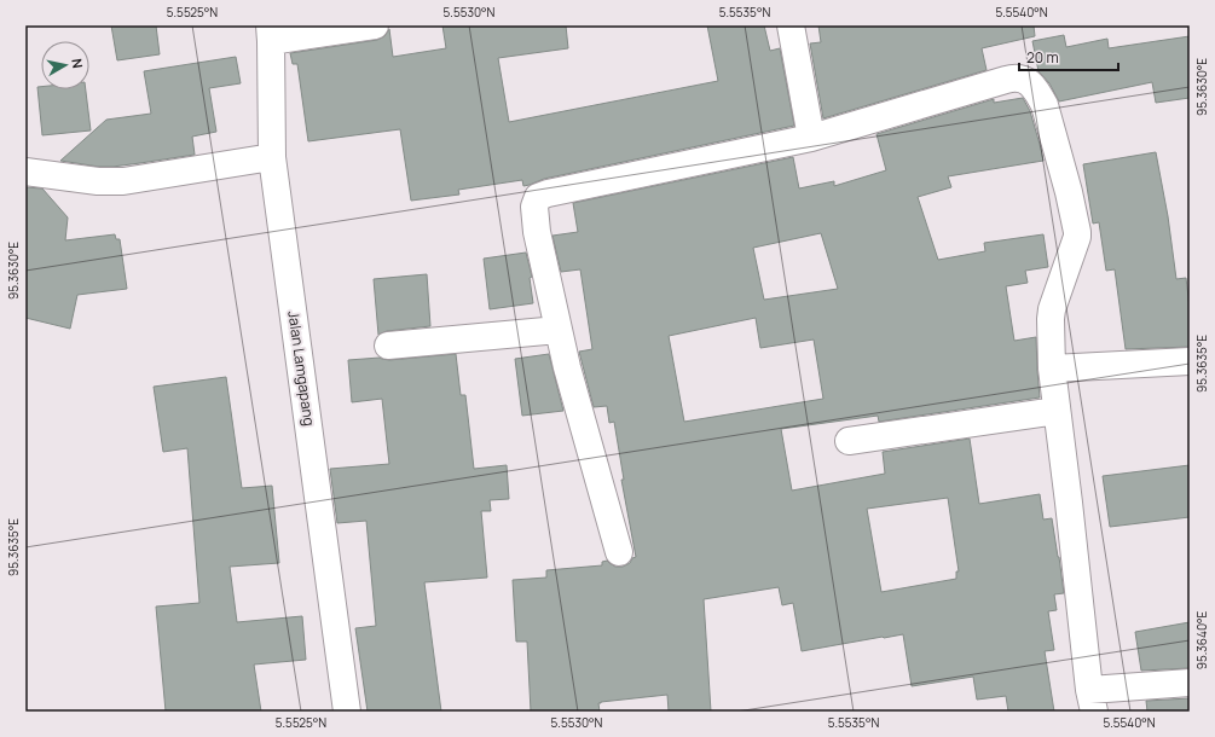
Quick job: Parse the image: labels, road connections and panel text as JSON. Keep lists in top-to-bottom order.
{
  "streets": {
    "street": ["Jalan Lamgapang"]
  },
  "scale_bar": "20 m",
  "north": "right",
  "coordinates": [
    "5.5525°N",
    "5.5530°N",
    "5.5535°N",
    "5.5540°N",
    "95.3630°E",
    "95.3635°E",
    "95.3640°E"
  ]
}
